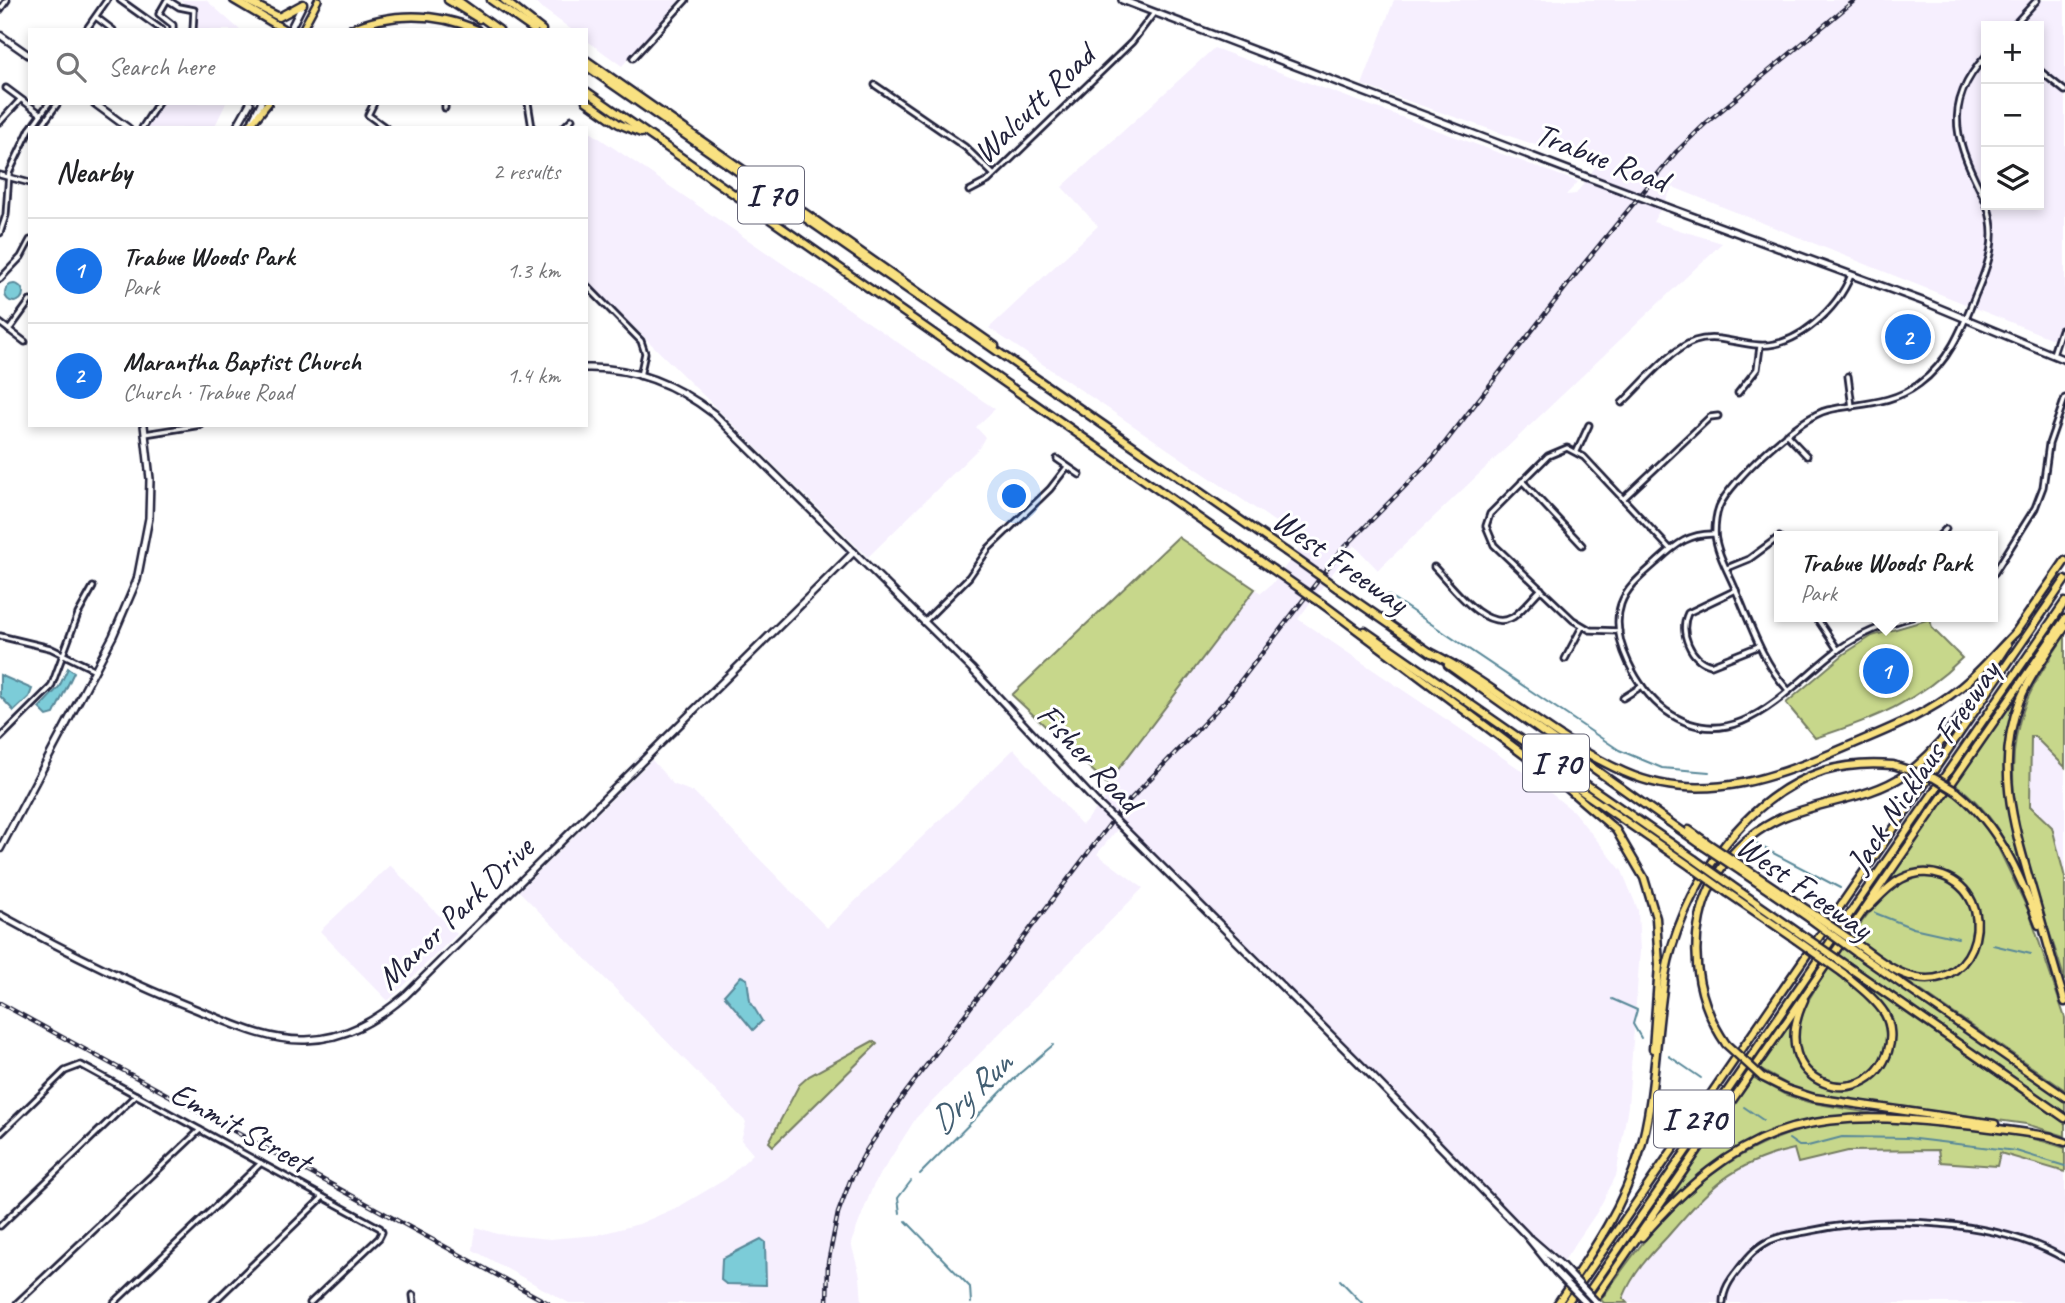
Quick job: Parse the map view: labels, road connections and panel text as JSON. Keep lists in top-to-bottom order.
{
  "streets": {
    "highway": [
      "I 70",
      "West Freeway",
      "Jack Nicklaus Freeway",
      "I 270"
    ],
    "main road": ["Trabue Road", "Fisher Road", "Manor Park Drive"],
    "street": ["Walcutt Road", "Emmit Street"]
  },
  "crossings": [
    ["Walcutt Road", "Trabue Road"],
    ["Fisher Road", "Jack Nicklaus Freeway"],
    ["Fisher Road", "Manor Park Drive"]
  ],
  "water": ["Dry Run"],
  "page": {
    "map_buttons": ["+", "−"],
    "search": "Search here",
    "heading": ["Nearby", "2 results"],
    "list": [
      {
        "mark": "1",
        "name": "Trabue Woods Park",
        "note": "Park",
        "value": "1.3 km"
      },
      {
        "mark": "2",
        "name": "Marantha Baptist Church",
        "note": "Church · Trabue Road",
        "value": "1.4 km"
      }
    ],
    "pins": ["2", "1"],
    "popup": ["Trabue Woods Park", "Park"]
  }
}
